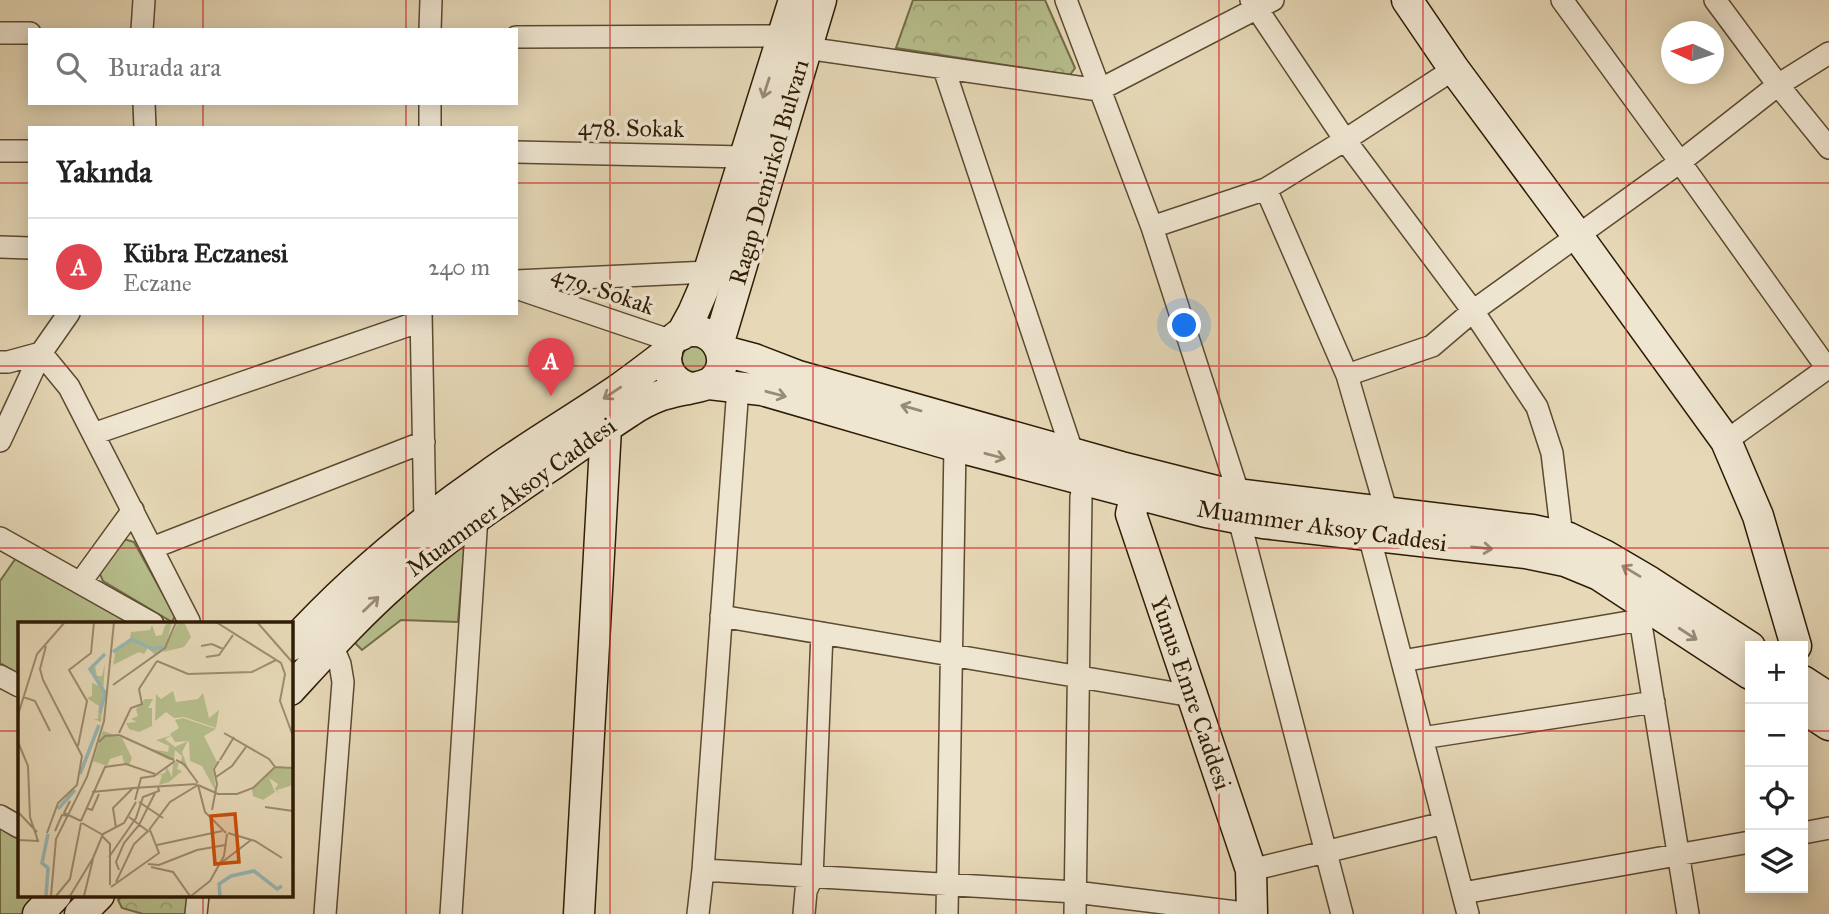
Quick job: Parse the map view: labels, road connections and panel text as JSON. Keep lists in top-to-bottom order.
{
  "streets": {
    "main road": ["Ragıp Demirkol Bulvarı", "Muammer Aksoy Caddesi", "Yunus Emre Caddesi"],
    "street": ["478. Sokak", "479. Sokak"]
  },
  "crossings": [
    ["478. Sokak", "Ragıp Demirkol Bulvarı"],
    ["Ragıp Demirkol Bulvarı", "479. Sokak"],
    ["Ragıp Demirkol Bulvarı", "Muammer Aksoy Caddesi"],
    ["479. Sokak", "Muammer Aksoy Caddesi"]
  ],
  "north": "left",
  "page": {
    "search": "Burada ara",
    "heading": "Yakında",
    "list": [
      {
        "mark": "A",
        "name": "Kübra Eczanesi",
        "note": "Eczane",
        "value": "240 m"
      }
    ],
    "pins": "A",
    "map_buttons": ["+", "−"]
  }
}
